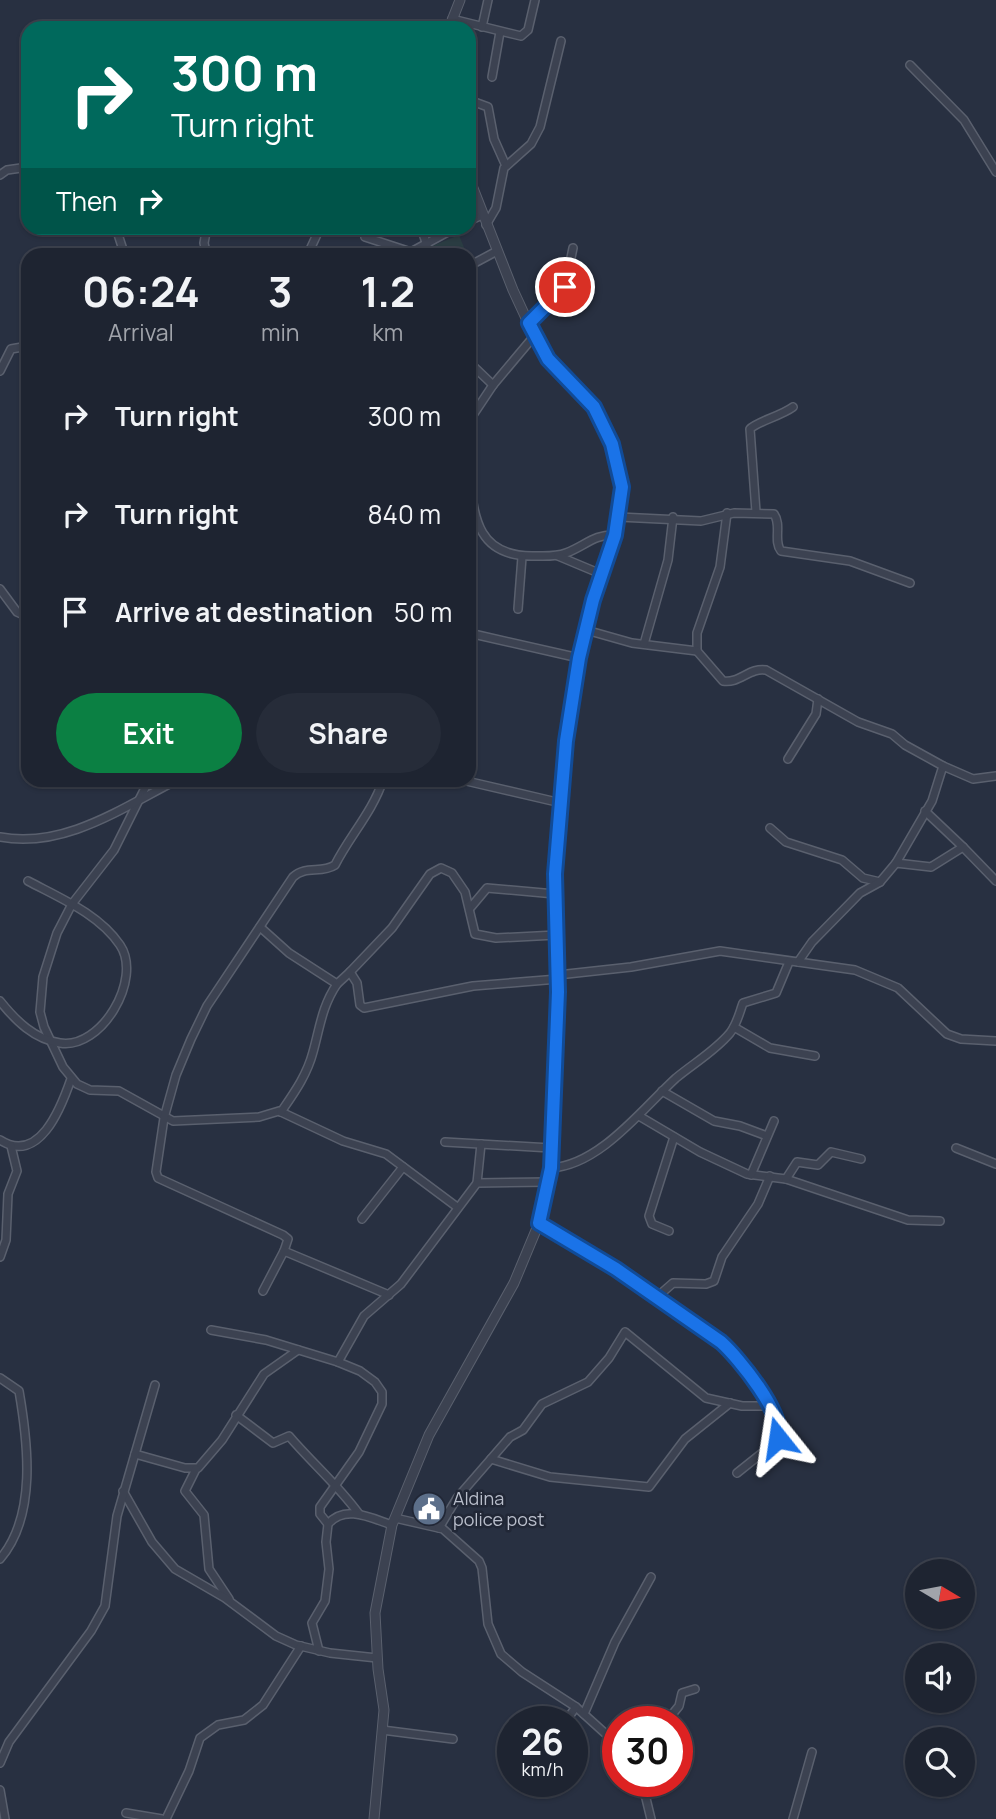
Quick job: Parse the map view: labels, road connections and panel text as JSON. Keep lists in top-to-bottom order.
{
  "places": {
    "public building": ["Aldina police post"]
  },
  "north": "right",
  "page": {
    "turn": ["300 m", "Turn right"],
    "then": "Then",
    "eta": [
      "06:24",
      "Arrival",
      "3",
      "min",
      "1.2",
      "km"
    ],
    "list": [
      {
        "name": "Turn right",
        "value": "300 m"
      },
      {
        "name": "Turn right",
        "value": "840 m"
      },
      {
        "name": "Arrive at destination",
        "value": "50 m"
      }
    ],
    "buttons": ["Exit", "Share"],
    "speed": "26 km/h",
    "limit": "30"
  }
}
